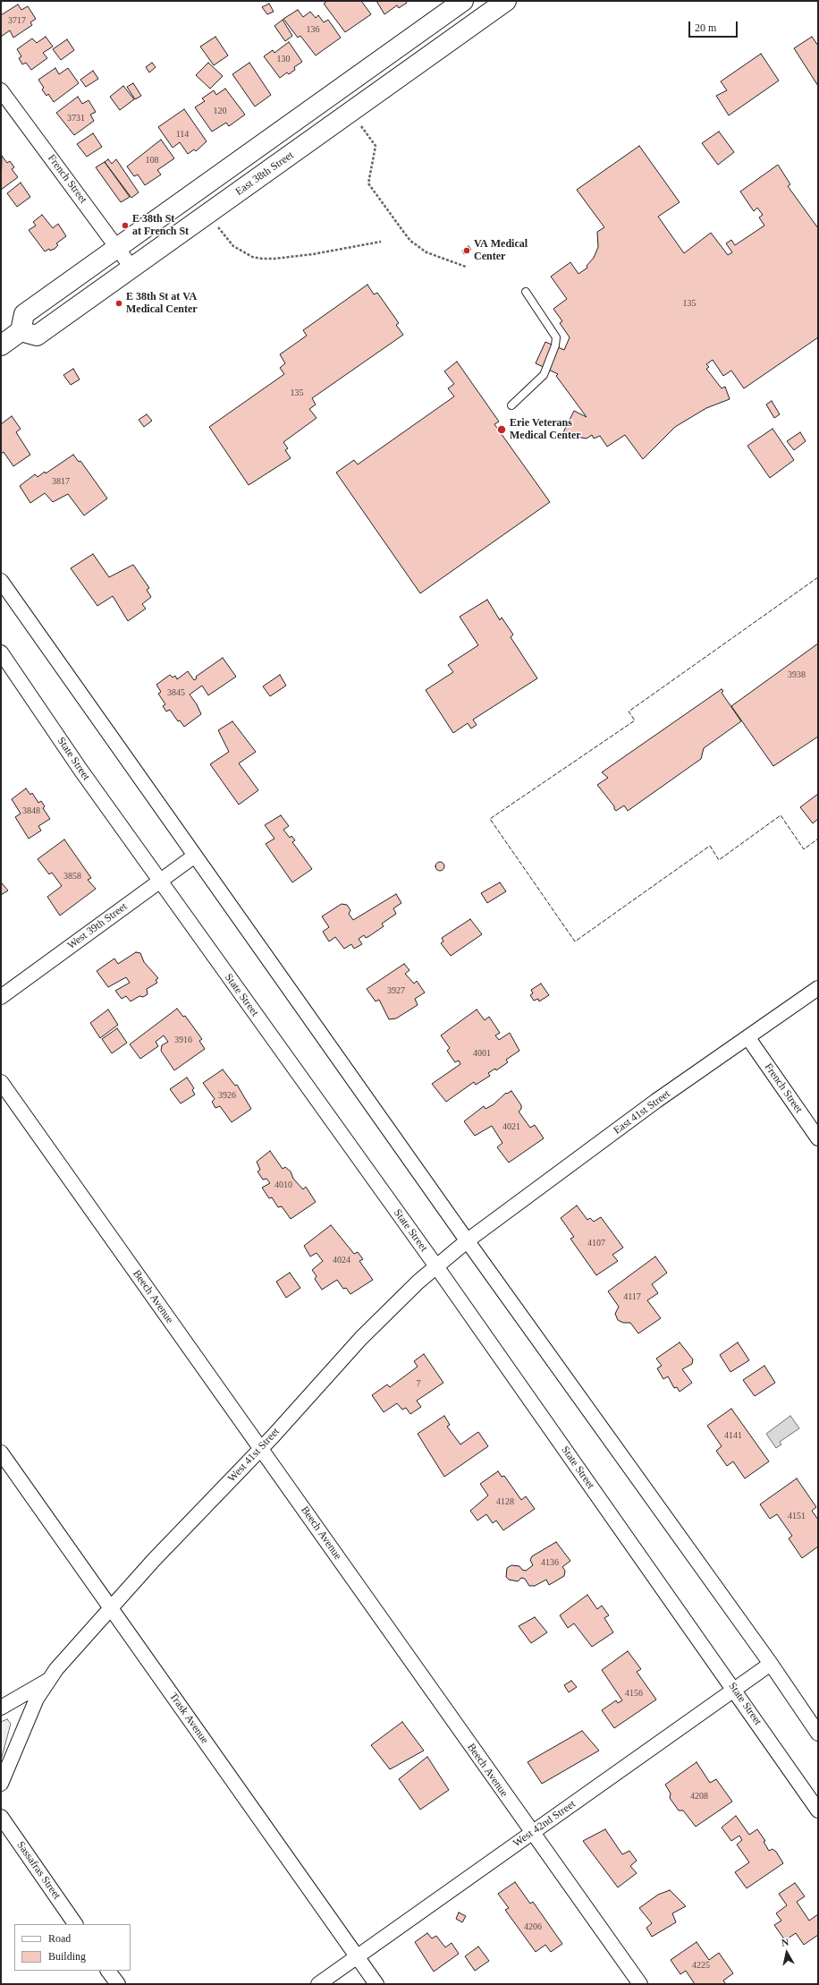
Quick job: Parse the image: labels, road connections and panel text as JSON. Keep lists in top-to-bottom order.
{
  "streets": {
    "main road": ["East 38th Street"],
    "street": [
      "French Street",
      "State Street",
      "West 39th Street",
      "East 41st Street",
      "Beech Avenue",
      "West 41st Street",
      "Trask Avenue",
      "West 42nd Street",
      "Sassafras Street"
    ]
  },
  "crossings": [
    ["East 38th Street", "French Street"],
    ["French Street", "East 41st Street"],
    ["State Street", "West 39th Street"],
    ["State Street", "West 41st Street"],
    ["State Street", "West 42nd Street"],
    ["East 41st Street", "West 41st Street"],
    ["Beech Avenue", "West 41st Street"],
    ["Beech Avenue", "West 42nd Street"],
    ["West 41st Street", "Trask Avenue"],
    ["Trask Avenue", "West 42nd Street"]
  ],
  "places": [
    "E 38th St at French St",
    "VA Medical Center",
    "E 38th St at VA Medical Center",
    "Erie Veterans Medical Center"
  ],
  "house_numbers": [
    "3717",
    "136",
    "130",
    "120",
    "3731",
    "114",
    "108",
    "135",
    "135",
    "3817",
    "3938",
    "3845",
    "3848",
    "3858",
    "3927",
    "3916",
    "4001",
    "3926",
    "4021",
    "4010",
    "4107",
    "4024",
    "4117",
    "7",
    "4141",
    "4128",
    "4151",
    "4136",
    "4156",
    "4208",
    "4206",
    "4225"
  ],
  "legend": ["Road", "Building"],
  "scale_bar": "20 m",
  "north": "top"
}
